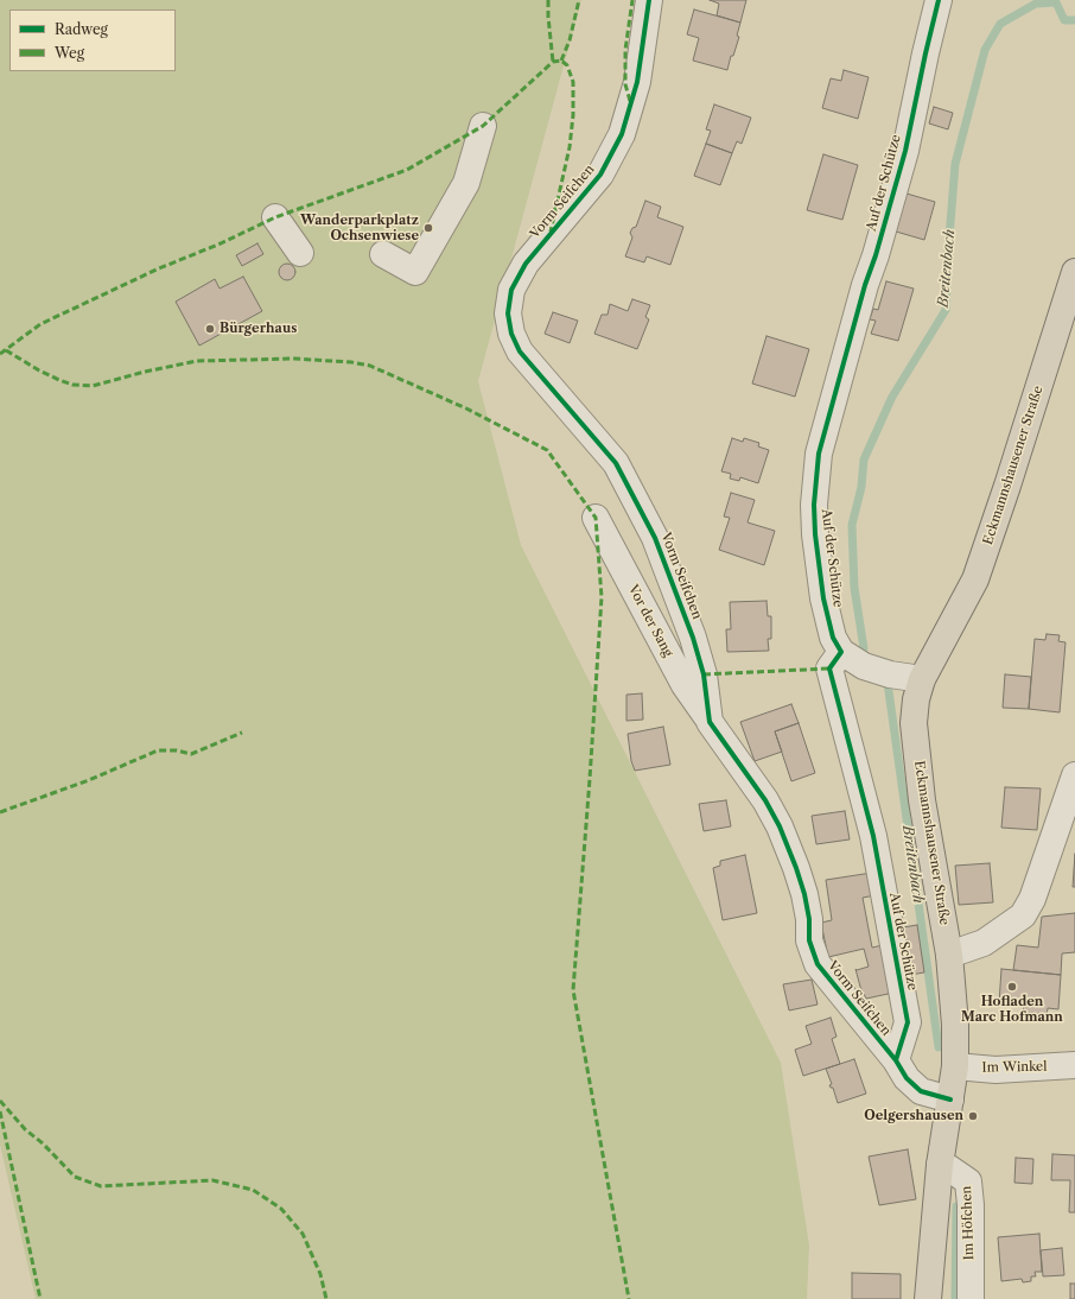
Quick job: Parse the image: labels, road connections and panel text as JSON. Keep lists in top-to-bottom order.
{
  "streets": {
    "main road": ["Eckmannshausener Straße"],
    "street": [
      "Auf der Schütze",
      "Vorm Seifchen",
      "Vor der Sang",
      "Im Winkel",
      "Im Höfchen"
    ]
  },
  "crossings": [
    ["Auf der Schütze", "Vorm Seifchen"],
    ["Vorm Seifchen", "Eckmannshausener Straße"],
    ["Vorm Seifchen", "Vor der Sang"],
    ["Eckmannshausener Straße", "Im Winkel"],
    ["Eckmannshausener Straße", "Im Höfchen"]
  ],
  "water": ["Breitenbach"],
  "places": [
    "Wanderparkplatz Ochsenwiese",
    "Bürgerhaus",
    "Hofladen Marc Hofmann",
    "Oelgershausen"
  ],
  "legend": ["Radweg", "Weg"]
}
